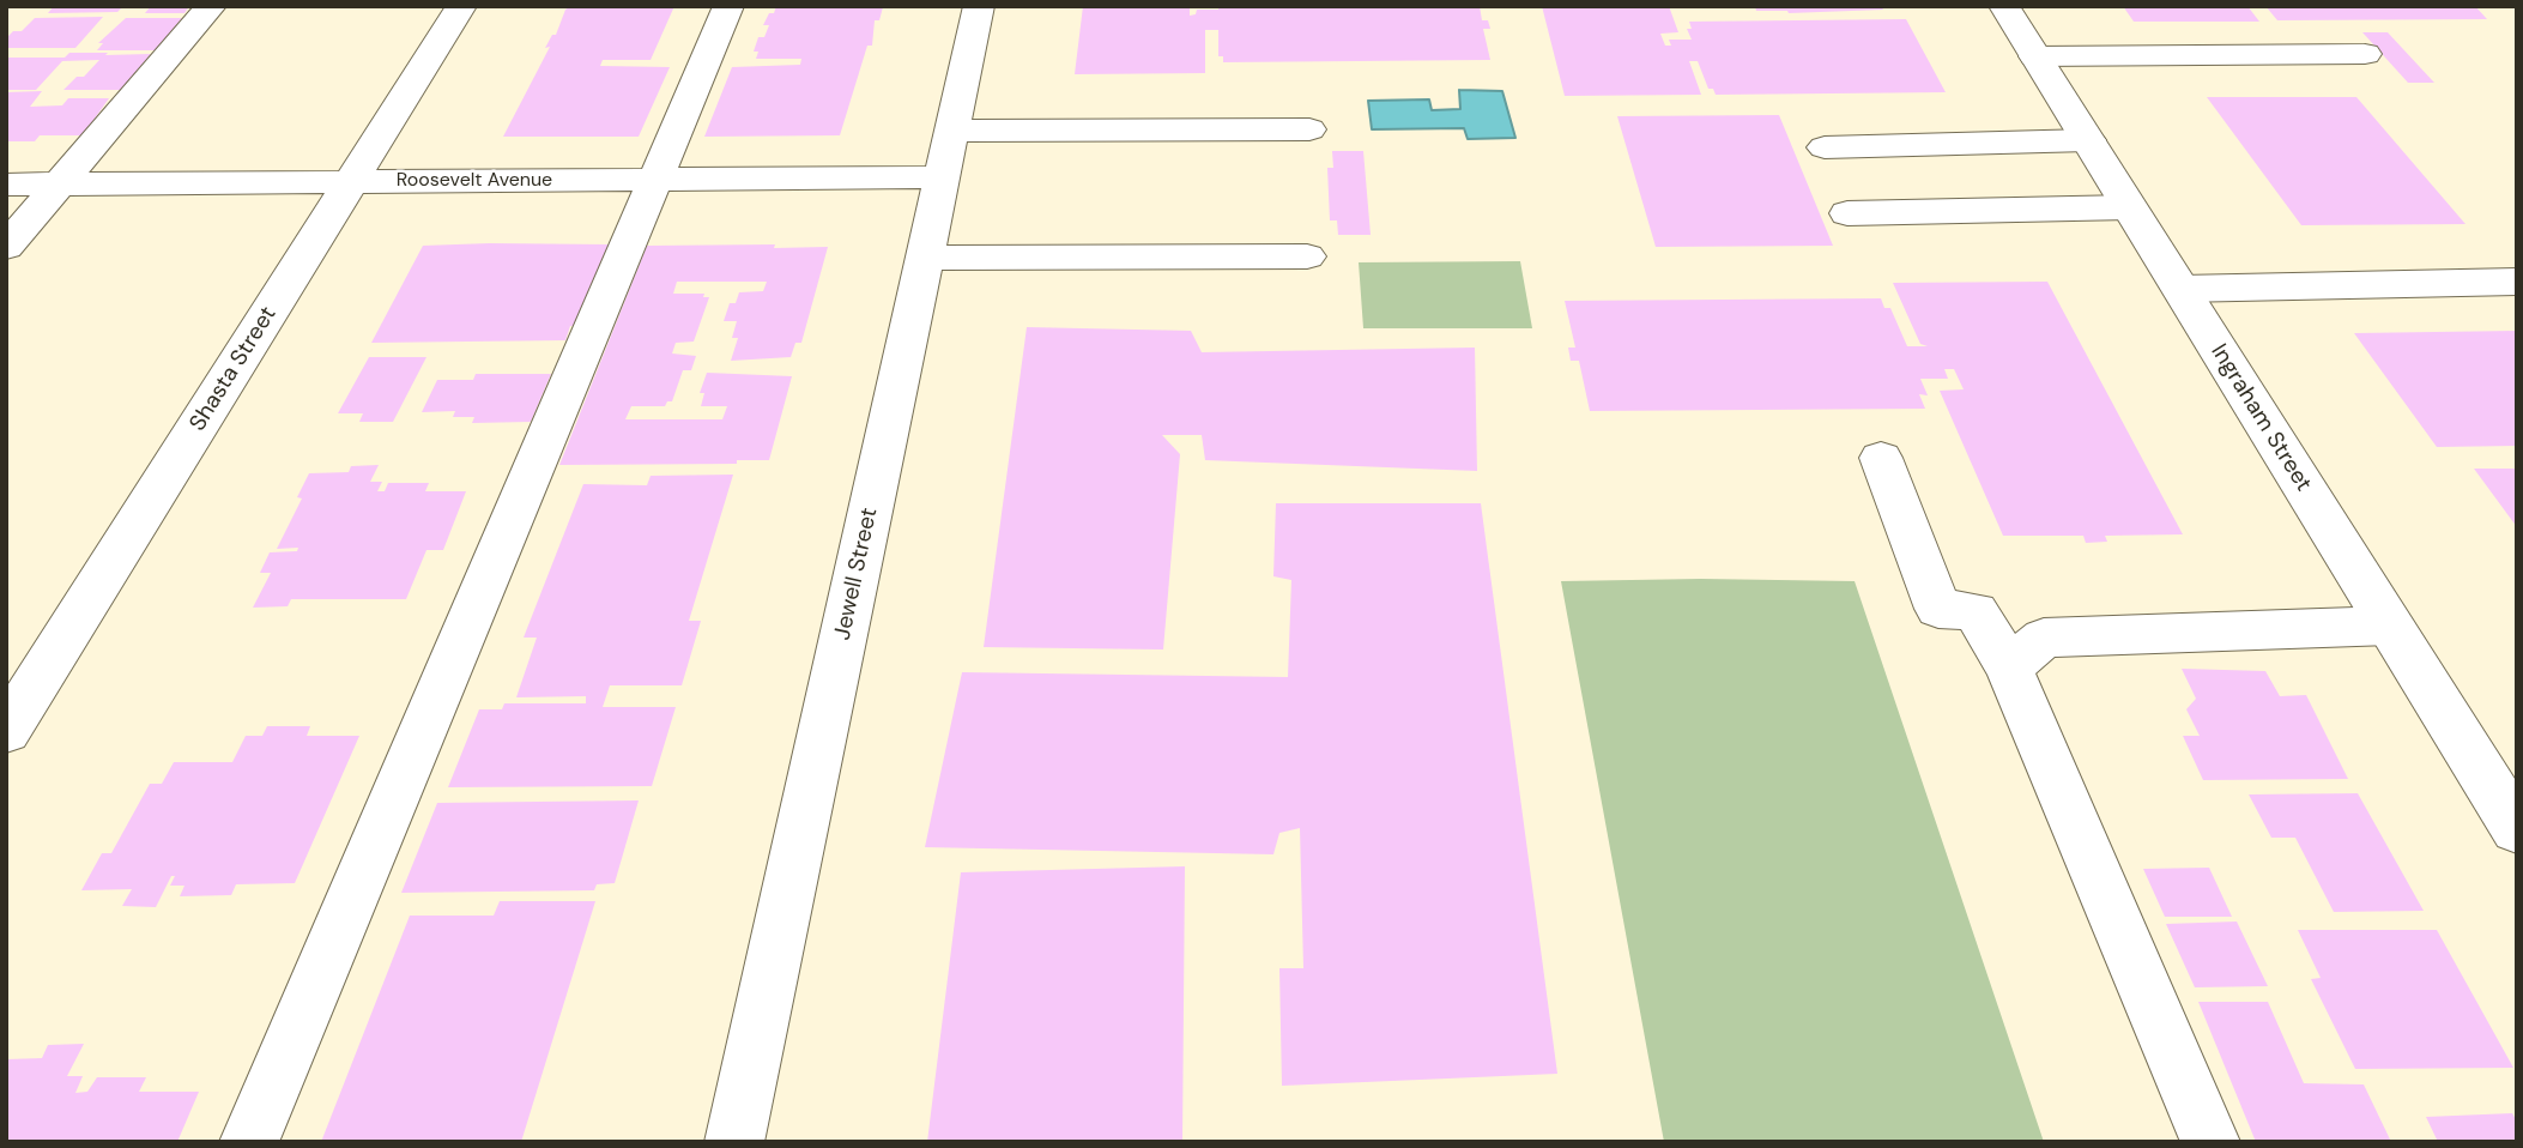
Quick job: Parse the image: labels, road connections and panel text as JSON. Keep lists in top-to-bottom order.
{
  "streets": {
    "street": [
      "Roosevelt Avenue",
      "Shasta Street",
      "Ingraham Street",
      "Jewell Street"
    ]
  },
  "crossings": [
    ["Roosevelt Avenue", "Shasta Street"],
    ["Roosevelt Avenue", "Jewell Street"]
  ]
}
